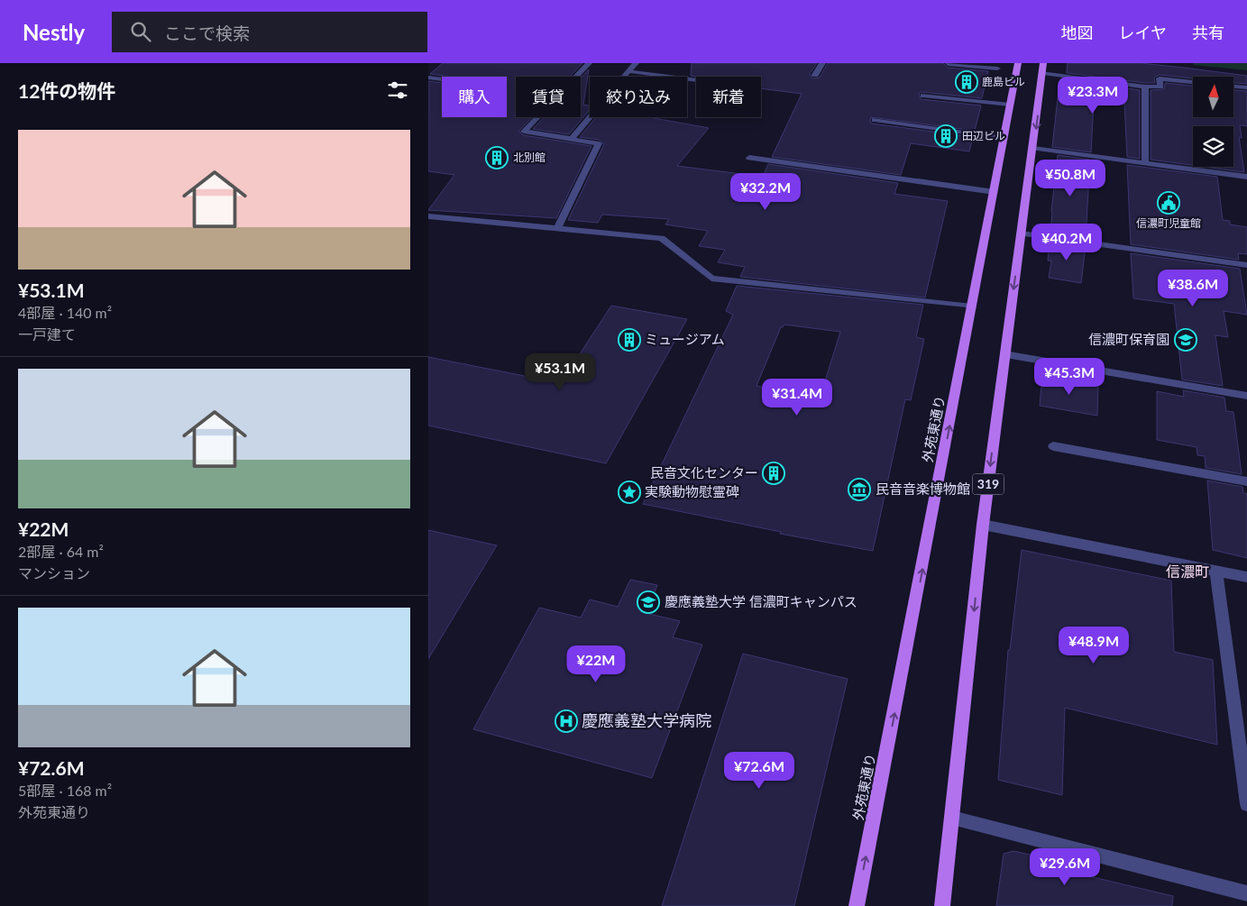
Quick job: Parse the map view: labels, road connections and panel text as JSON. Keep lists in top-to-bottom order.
{
  "streets": {
    "main road": ["外苑東通り", "319"]
  },
  "districts": ["信濃町"],
  "places": {
    "building": [
      "鹿島ビル",
      "田辺ビル",
      "北別館",
      "ミュージアム",
      "民音文化センター"
    ],
    "public building": ["信濃町児童館"],
    "school or university": ["信濃町保育園", "慶應義塾大学 信濃町キャンパス"],
    "museum": ["民音音楽博物館"],
    "place": ["実験動物慰霊碑"],
    "hospital": ["慶應義塾大学病院"]
  },
  "north": "top",
  "page": {
    "header": "Nestly",
    "search": "ここで検索",
    "nav": ["地図", "レイヤ", "共有"],
    "heading": "12件の物件",
    "price": [
      "¥23.3M",
      "¥50.8M",
      "¥32.2M",
      "¥40.2M",
      "¥38.6M",
      "¥53.1M",
      "¥45.3M",
      "¥31.4M",
      "¥48.9M",
      "¥22M",
      "¥72.6M",
      "¥29.6M"
    ],
    "chip": [
      "購入",
      "賃貸",
      "絞り込み",
      "新着"
    ],
    "list": [
      {
        "name": "¥53.1M",
        "note": "4部屋 · 140 m² · 一戸建て"
      },
      {
        "name": "¥22M",
        "note": "2部屋 · 64 m² · マンション"
      },
      {
        "name": "¥72.6M",
        "note": "5部屋 · 168 m² · 外苑東通り"
      }
    ]
  }
}
